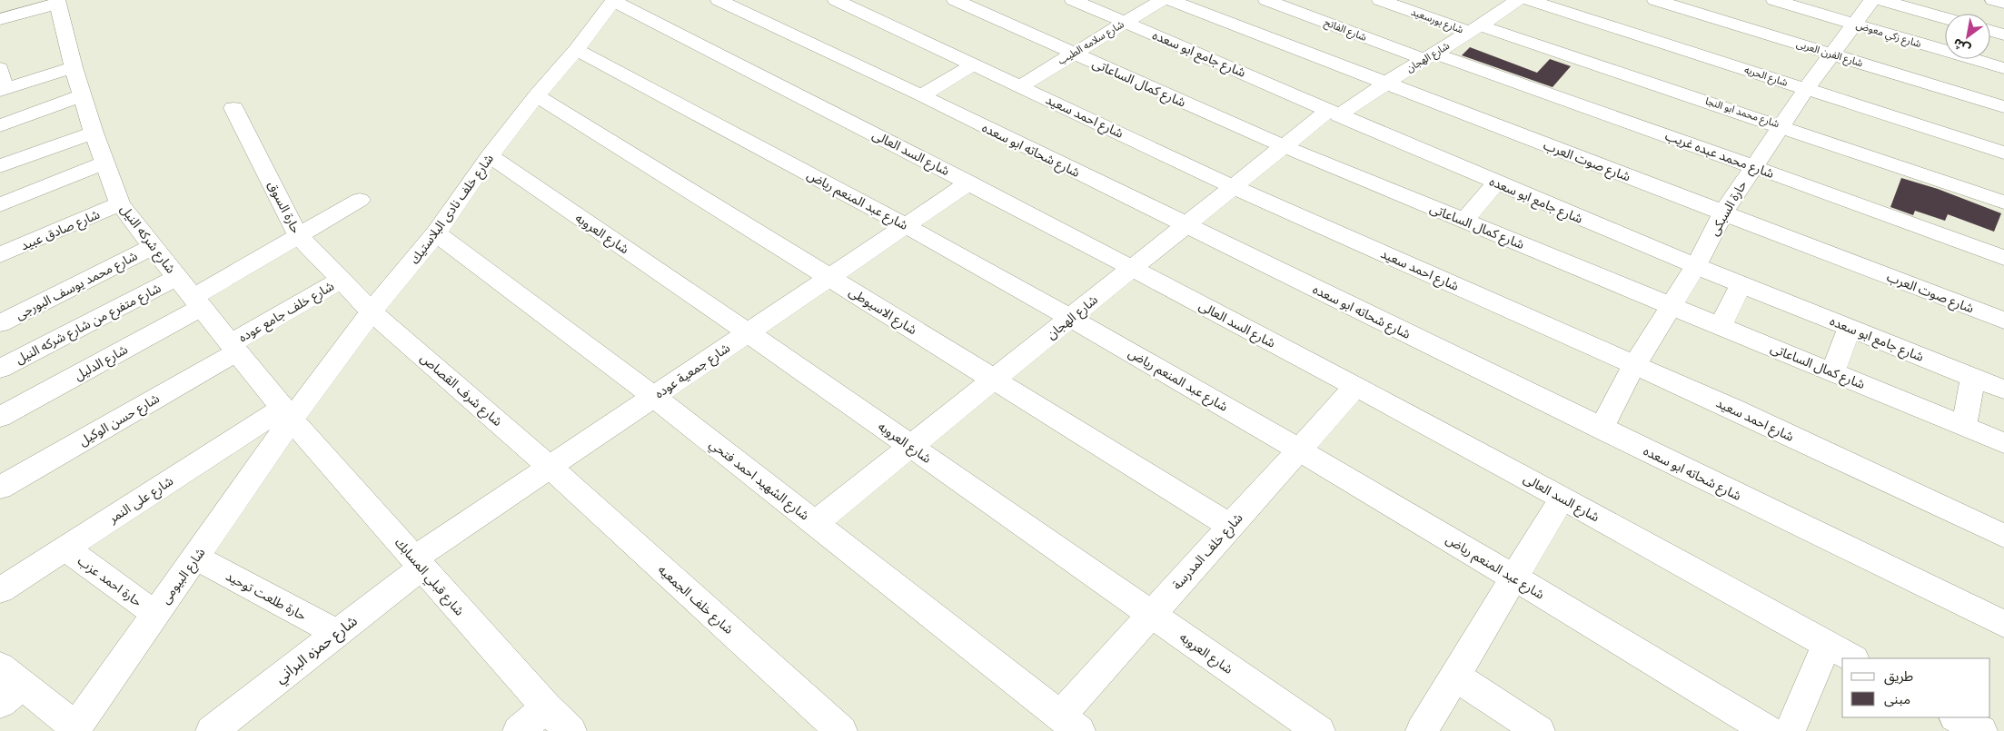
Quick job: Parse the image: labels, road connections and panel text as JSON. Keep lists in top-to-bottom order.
{
  "streets": {
    "street": [
      "شارع بورسعيد",
      "شارع الفاتح",
      "شارع زكي معوض",
      "شارع سلامه الطيب",
      "شارع جامع ابو سعده",
      "شارع الفرن العربى",
      "شارع الهجان",
      "شارع الحريه",
      "شارع كمال الساعاتى",
      "شارع محمد ابو النجا",
      "شارع احمد سعيد",
      "شارع شحاته ابو سعده",
      "شارع السد العالى",
      "شارع محمد عبده غريب",
      "شارع صوت العرب",
      "شارع عبد المنعم رياض",
      "حارة السوق",
      "حارة السبكى",
      "شارع خلف نادى البلاستيك",
      "شارع صادق عبيد",
      "شارع العروبه",
      "شارع شركه النيل",
      "شارع محمد يوسف البورجى",
      "شارع الاسيوطى",
      "شارع خلف جامع عوده",
      "شارع متفرع من شارع شركه النيل",
      "شارع الدليل",
      "شارع جمعية عوده",
      "شارع شرف القصاص",
      "شارع حسن الوكيل",
      "شارع الشهيد احمد فتحي",
      "شارع على النمر",
      "شارع خلف المدرسة",
      "شارع البيومى",
      "شارع قبلي المسابك",
      "حارة احمد عزب",
      "حارة طلعت توحيد",
      "شارع خلف الجمعيه",
      "شارع حمزه البراني"
    ]
  },
  "crossings": [
    ["شارع بورسعيد", "شارع الهجان"],
    ["شارع بورسعيد", "شارع محمد ابو النجا"],
    ["شارع الفاتح", "شارع الهجان"],
    ["شارع الفاتح", "شارع محمد عبده غريب"],
    ["شارع زكي معوض", "حارة السبكى"],
    ["شارع سلامه الطيب", "شارع جامع ابو سعده"],
    ["شارع سلامه الطيب", "شارع كمال الساعاتى"],
    ["شارع سلامه الطيب", "شارع احمد سعيد"],
    ["شارع جامع ابو سعده", "شارع الهجان"],
    ["شارع جامع ابو سعده", "حارة السبكى"],
    ["شارع الفرن العربى", "حارة السبكى"],
    ["شارع الهجان", "شارع كمال الساعاتى"],
    ["شارع الهجان", "شارع محمد ابو النجا"],
    ["شارع الهجان", "شارع احمد سعيد"],
    ["شارع الهجان", "شارع شحاته ابو سعده"],
    ["شارع الهجان", "شارع السد العالى"],
    ["شارع الهجان", "شارع محمد عبده غريب"],
    ["شارع الهجان", "شارع صوت العرب"],
    ["شارع الهجان", "شارع عبد المنعم رياض"],
    ["شارع الهجان", "شارع العروبه"],
    ["شارع الهجان", "شارع الاسيوطى"],
    ["شارع الهجان", "شارع الشهيد احمد فتحي"],
    ["شارع الحريه", "حارة السبكى"],
    ["شارع كمال الساعاتى", "حارة السبكى"],
    ["شارع محمد ابو النجا", "حارة السبكى"],
    ["شارع احمد سعيد", "حارة السبكى"],
    ["شارع شحاته ابو سعده", "حارة السبكى"],
    ["شارع السد العالى", "شارع خلف نادى البلاستيك"],
    ["شارع السد العالى", "شارع جمعية عوده"],
    ["شارع السد العالى", "شارع خلف المدرسة"],
    ["شارع محمد عبده غريب", "حارة السبكى"],
    ["شارع صوت العرب", "حارة السبكى"],
    ["شارع عبد المنعم رياض", "شارع خلف نادى البلاستيك"],
    ["شارع عبد المنعم رياض", "شارع جمعية عوده"],
    ["شارع عبد المنعم رياض", "شارع خلف المدرسة"],
    ["حارة السوق", "شارع خلف نادى البلاستيك"],
    ["حارة السوق", "شارع خلف جامع عوده"],
    ["حارة السوق", "شارع الدليل"],
    ["حارة السوق", "شارع شرف القصاص"],
    ["شارع خلف نادى البلاستيك", "شارع العروبه"],
    ["شارع خلف نادى البلاستيك", "شارع شركه النيل"],
    ["شارع خلف نادى البلاستيك", "شارع الاسيوطى"],
    ["شارع خلف نادى البلاستيك", "شارع شرف القصاص"],
    ["شارع خلف نادى البلاستيك", "شارع الشهيد احمد فتحي"],
    ["شارع خلف نادى البلاستيك", "شارع على النمر"],
    ["شارع خلف نادى البلاستيك", "شارع البيومى"],
    ["شارع خلف نادى البلاستيك", "شارع قبلي المسابك"],
    ["شارع صادق عبيد", "شارع شركه النيل"],
    ["شارع العروبه", "شارع جمعية عوده"],
    ["شارع العروبه", "شارع خلف المدرسة"],
    ["شارع شركه النيل", "شارع محمد يوسف البورجى"],
    ["شارع شركه النيل", "شارع خلف جامع عوده"],
    ["شارع شركه النيل", "شارع متفرع من شارع شركه النيل"],
    ["شارع شركه النيل", "شارع الدليل"],
    ["شارع شركه النيل", "شارع حسن الوكيل"],
    ["شارع شركه النيل", "شارع على النمر"],
    ["شارع شركه النيل", "شارع البيومى"],
    ["شارع شركه النيل", "شارع قبلي المسابك"],
    ["شارع الاسيوطى", "شارع جمعية عوده"],
    ["شارع الاسيوطى", "شارع خلف المدرسة"],
    ["شارع خلف جامع عوده", "شارع حسن الوكيل"],
    ["شارع جمعية عوده", "شارع شرف القصاص"],
    ["شارع جمعية عوده", "شارع الشهيد احمد فتحي"],
    ["شارع جمعية عوده", "شارع قبلي المسابك"],
    ["شارع جمعية عوده", "شارع خلف الجمعيه"],
    ["شارع جمعية عوده", "شارع حمزه البراني"],
    ["شارع شرف القصاص", "شارع خلف الجمعيه"],
    ["شارع الشهيد احمد فتحي", "شارع خلف المدرسة"],
    ["شارع على النمر", "شارع البيومى"],
    ["شارع على النمر", "شارع قبلي المسابك"],
    ["شارع على النمر", "حارة احمد عزب"],
    ["شارع البيومى", "شارع قبلي المسابك"],
    ["شارع البيومى", "حارة احمد عزب"],
    ["شارع البيومى", "حارة طلعت توحيد"],
    ["شارع قبلي المسابك", "شارع حمزه البراني"],
    ["حارة طلعت توحيد", "شارع حمزه البراني"]
  ],
  "legend": ["طريق", "مبنى"],
  "north": "bottom left"
}
